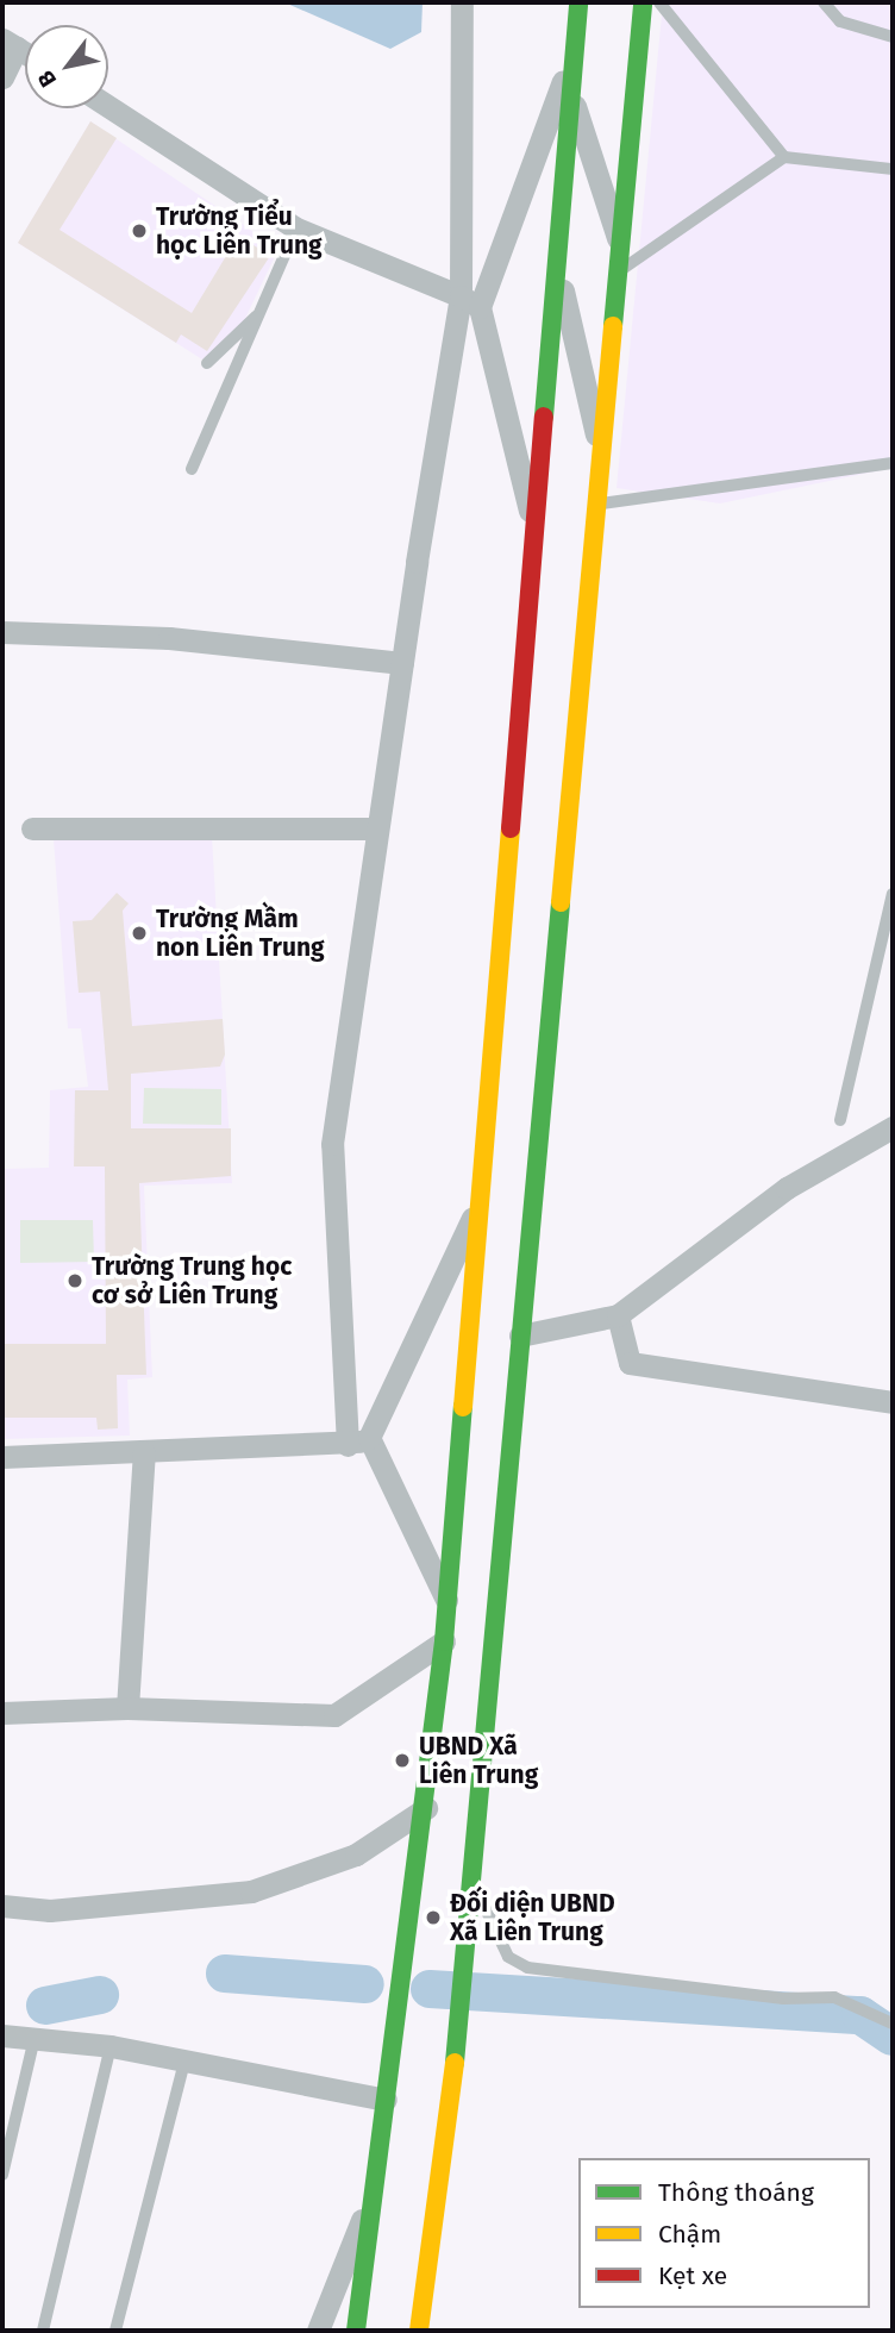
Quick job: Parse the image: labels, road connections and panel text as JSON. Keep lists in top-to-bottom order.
{
  "places": [
    "Trường Tiểu học Liên Trung",
    "Trường Mầm non Liên Trung",
    "Trường Trung học cơ sở Liên Trung",
    "UBND Xã Liên Trung",
    "Đối diện UBND Xã Liên Trung"
  ],
  "legend": ["Thông thoáng", "Chậm", "Kẹt xe"],
  "north": "bottom left"
}
